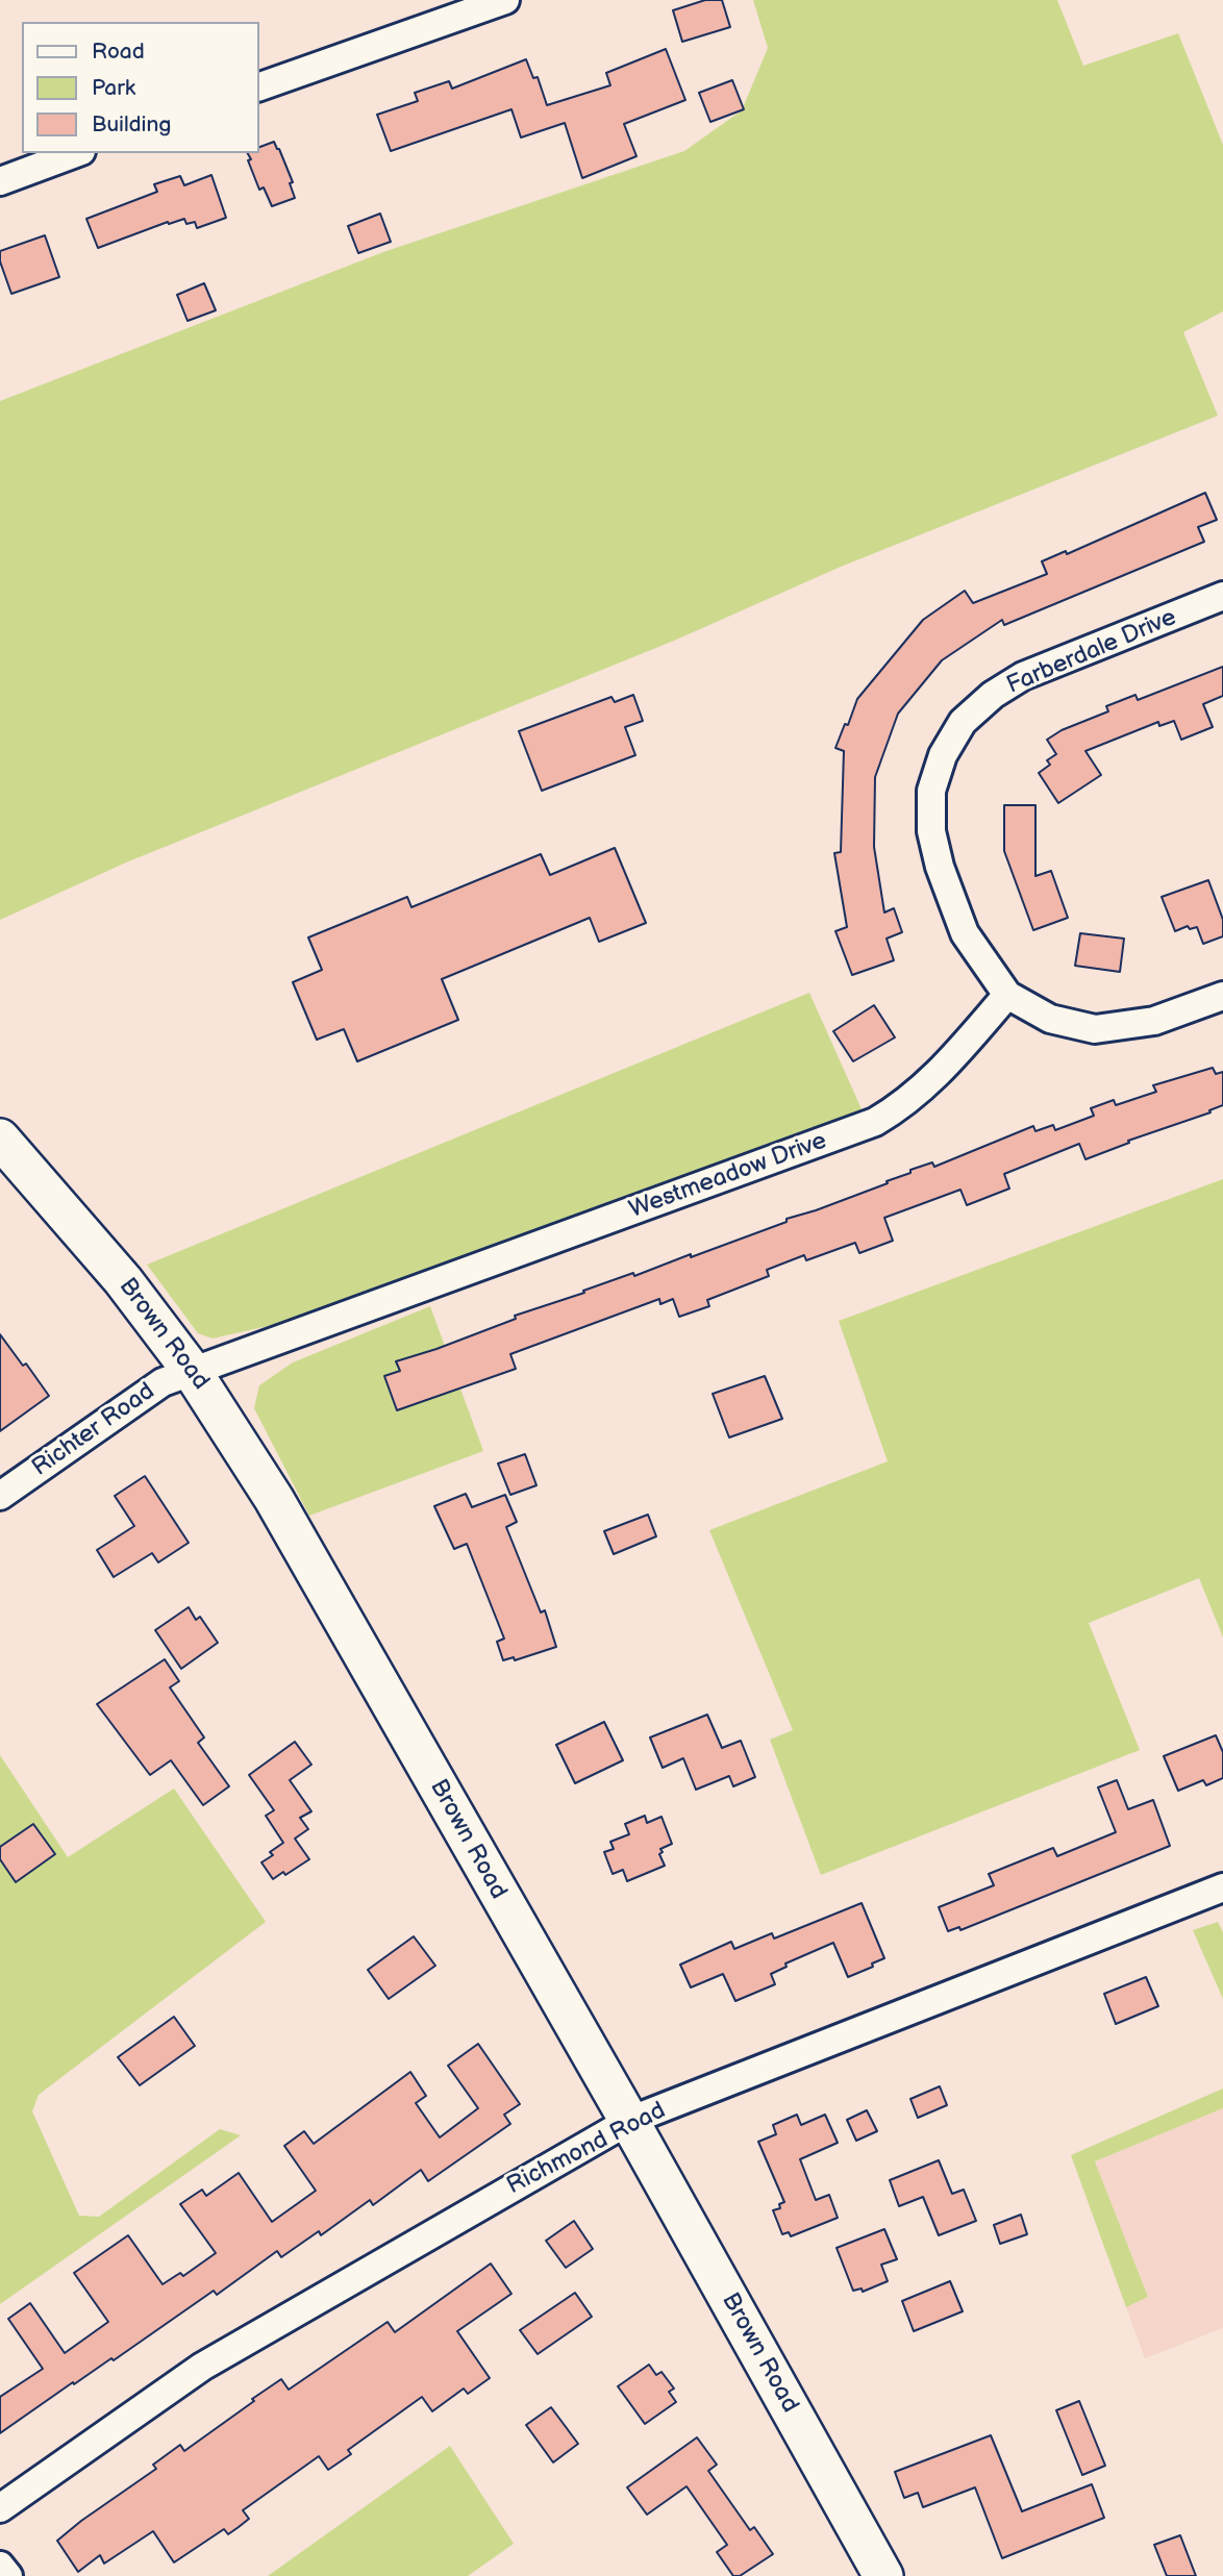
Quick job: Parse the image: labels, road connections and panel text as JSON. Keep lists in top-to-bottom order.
{
  "streets": {
    "main road": ["Brown Road"],
    "street": [
      "Farberdale Drive",
      "Westmeadow Drive",
      "Richter Road",
      "Richmond Road"
    ]
  },
  "crossings": [
    ["Farberdale Drive", "Westmeadow Drive"],
    ["Westmeadow Drive", "Brown Road"],
    ["Westmeadow Drive", "Richter Road"],
    ["Brown Road", "Richter Road"],
    ["Brown Road", "Richmond Road"]
  ],
  "legend": ["Road", "Park", "Building"]
}
